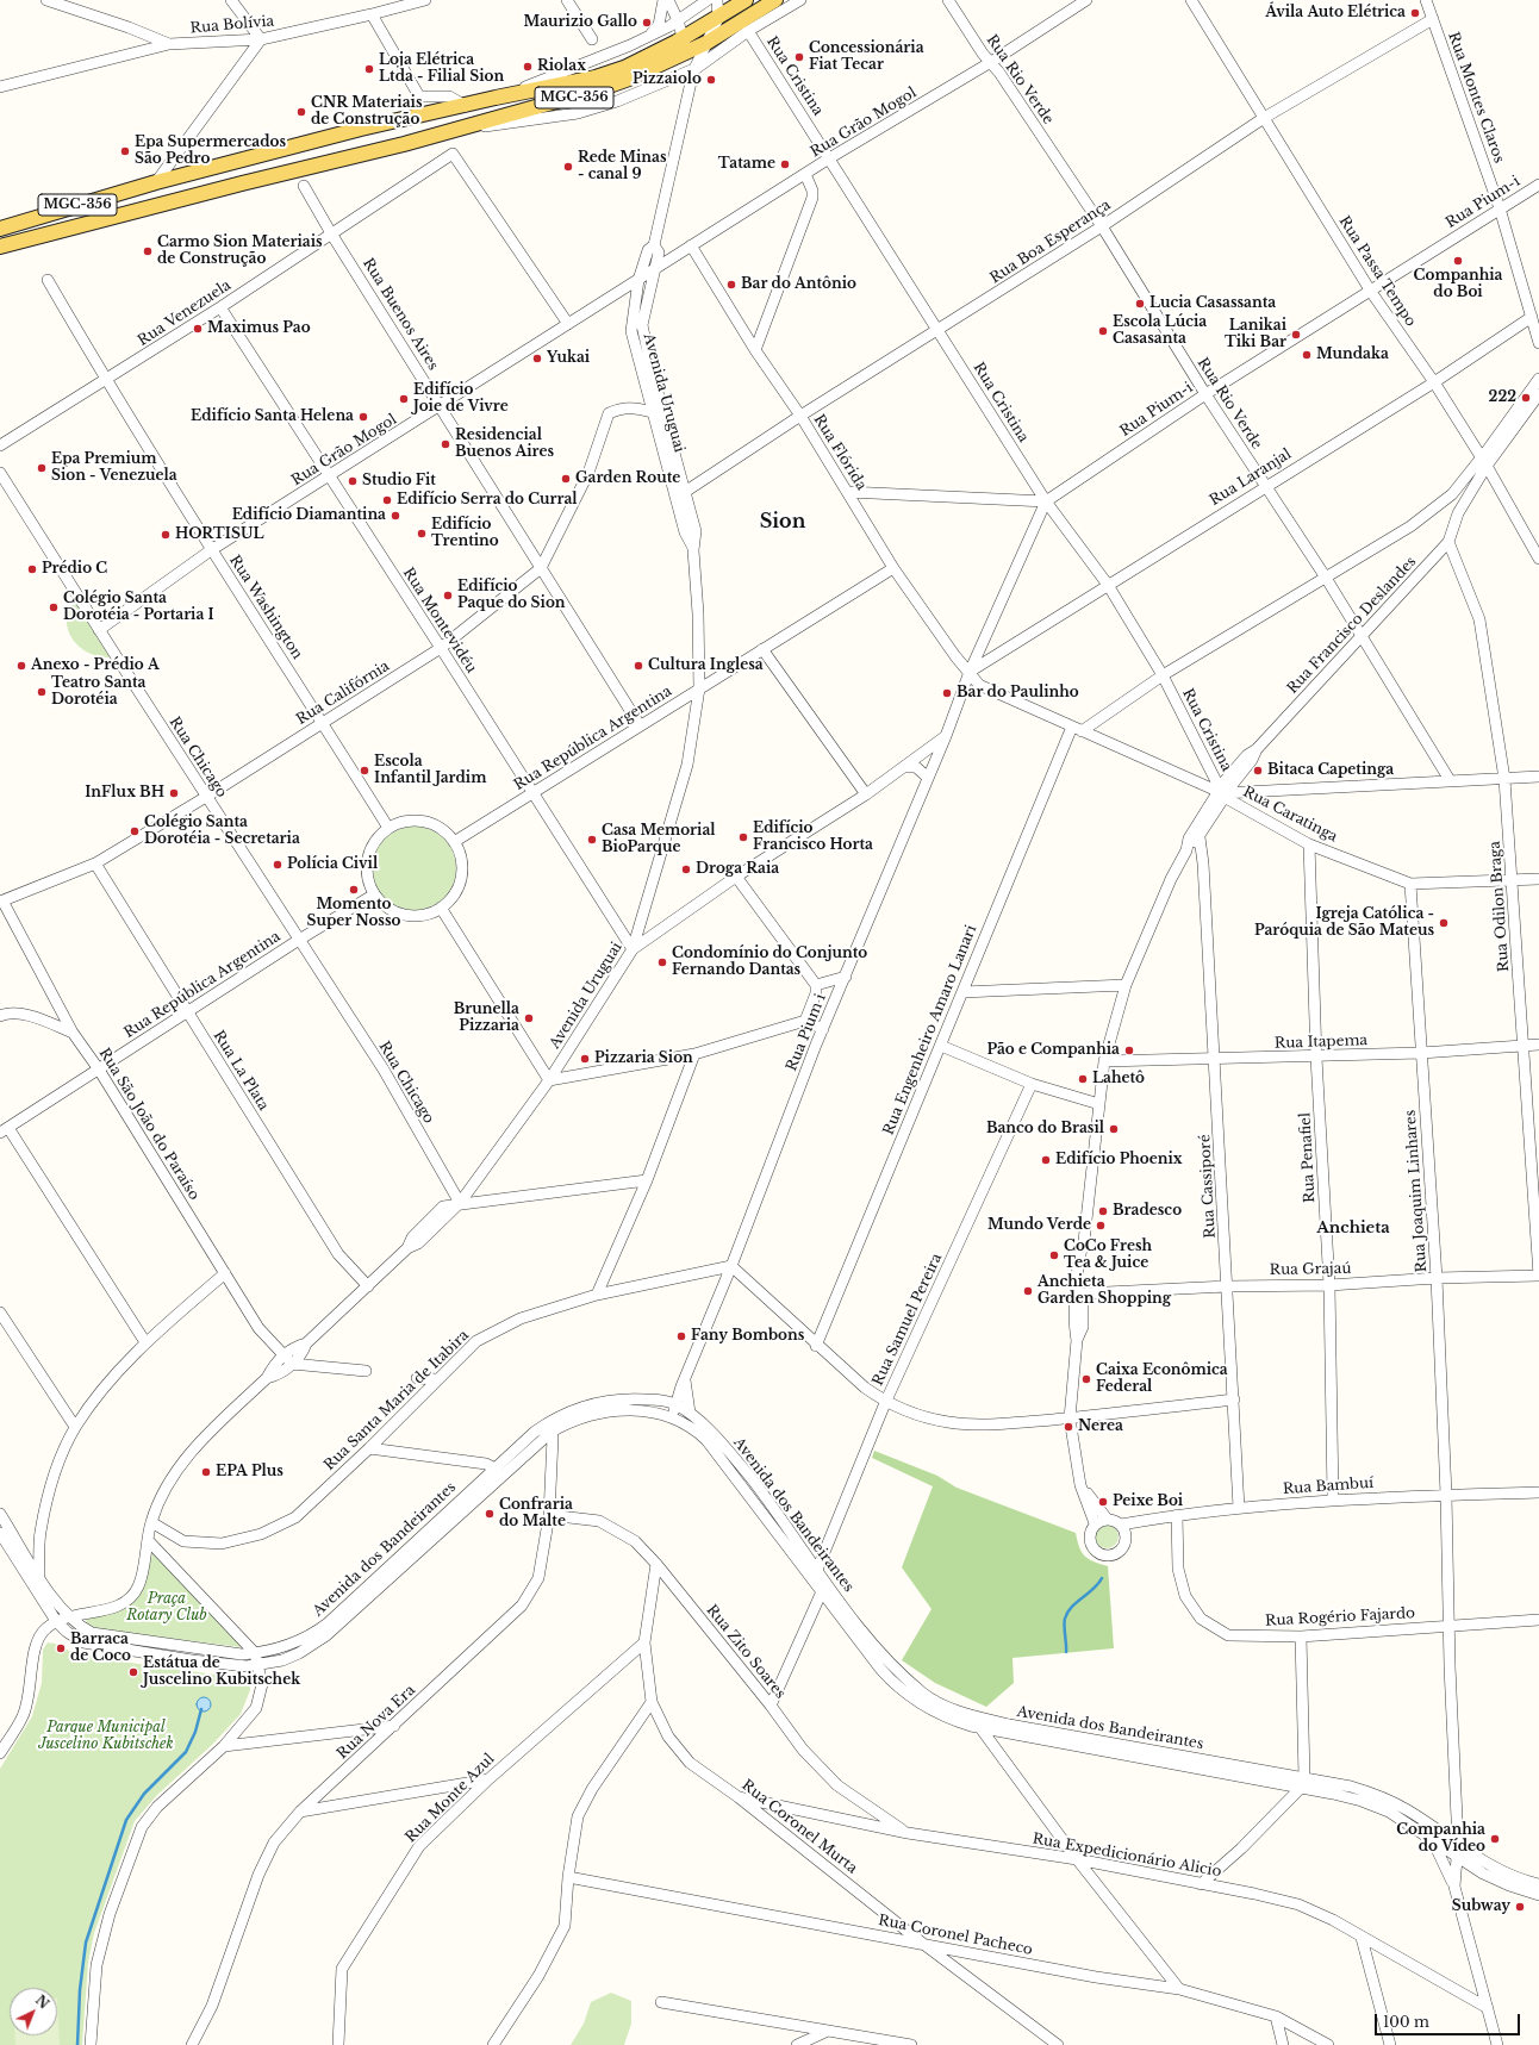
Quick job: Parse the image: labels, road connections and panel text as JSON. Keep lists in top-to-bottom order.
{
  "streets": {
    "main road": ["MGC-356"],
    "street": [
      "Rua Bolívia",
      "Rua Cristina",
      "Rua Rio Verde",
      "Rua Montes Claros",
      "Rua Grão Mogol",
      "Rua Pium-i",
      "Rua Boa Esperança",
      "Rua Passa Tempo",
      "Rua Venezuela",
      "Rua Buenos Aires",
      "Avenida Uruguai",
      "Rua Flórida",
      "Rua Laranjal",
      "Rua Washington",
      "Rua Montevidéu",
      "Rua Francisco Deslandes",
      "Rua Califórnia",
      "Rua República Argentina",
      "Rua Chicago",
      "Rua Caratinga",
      "Rua Odilon Braga",
      "Rua Engenheiro Amaro Lanari",
      "Rua Pium i",
      "Rua Itapema",
      "Rua La Plata",
      "Rua São João do Paraíso",
      "Rua Penafiel",
      "Rua Cassiporé",
      "Rua Joaquim Linhares",
      "Rua Grajaú",
      "Rua Samuel Pereira",
      "Rua Santa Maria de Itabira",
      "Rua Bambuí",
      "Avenida dos Bandeirantes",
      "Rua Rogério Fajardo",
      "Rua Zito Soares",
      "Rua Nova Era",
      "Rua Monte Azul",
      "Rua Coronel Murta",
      "Rua Expedicionário Alicio",
      "Rua Coronel Pacheco"
    ]
  },
  "crossings": [
    ["Rua Cristina", "MGC-356"],
    ["Rua Cristina", "Rua Grão Mogol"],
    ["Rua Cristina", "Rua Pium-i"],
    ["Rua Cristina", "Rua Boa Esperança"],
    ["Rua Cristina", "Rua Laranjal"],
    ["Rua Cristina", "Rua Francisco Deslandes"],
    ["Rua Cristina", "Rua Caratinga"],
    ["Rua Rio Verde", "Rua Grão Mogol"],
    ["Rua Rio Verde", "Rua Pium-i"],
    ["Rua Rio Verde", "Rua Boa Esperança"],
    ["Rua Rio Verde", "Rua Laranjal"],
    ["Rua Rio Verde", "Rua Francisco Deslandes"],
    ["MGC-356", "Avenida Uruguai"],
    ["Rua Montes Claros", "Rua Pium-i"],
    ["Rua Montes Claros", "Rua Boa Esperança"],
    ["Rua Montes Claros", "Rua Laranjal"],
    ["Rua Grão Mogol", "Rua Venezuela"],
    ["Rua Grão Mogol", "Rua Buenos Aires"],
    ["Rua Grão Mogol", "Avenida Uruguai"],
    ["Rua Grão Mogol", "Rua Flórida"],
    ["Rua Grão Mogol", "Rua Washington"],
    ["Rua Grão Mogol", "Rua Montevidéu"],
    ["Rua Grão Mogol", "Rua Chicago"],
    ["Rua Pium-i", "Rua Passa Tempo"],
    ["Rua Boa Esperança", "Rua Passa Tempo"],
    ["Rua Boa Esperança", "Avenida Uruguai"],
    ["Rua Boa Esperança", "Rua Flórida"],
    ["Rua Passa Tempo", "Rua Laranjal"],
    ["Rua Passa Tempo", "Rua Francisco Deslandes"],
    ["Rua Venezuela", "Rua Buenos Aires"],
    ["Rua Venezuela", "Rua Washington"],
    ["Rua Venezuela", "Rua Montevidéu"],
    ["Rua Buenos Aires", "Rua Califórnia"],
    ["Rua Buenos Aires", "Rua República Argentina"],
    ["Avenida Uruguai", "Rua Montevidéu"],
    ["Avenida Uruguai", "Rua República Argentina"],
    ["Avenida Uruguai", "Rua Chicago"],
    ["Rua Flórida", "Rua Laranjal"],
    ["Rua Flórida", "Rua República Argentina"],
    ["Rua Flórida", "Rua Caratinga"],
    ["Rua Flórida", "Rua Pium i"],
    ["Rua Laranjal", "Rua Caratinga"],
    ["Rua Laranjal", "Rua Pium i"],
    ["Rua Washington", "Rua Califórnia"],
    ["Rua Washington", "Rua República Argentina"],
    ["Rua Montevidéu", "Rua Califórnia"],
    ["Rua Montevidéu", "Rua República Argentina"],
    ["Rua Francisco Deslandes", "Rua Caratinga"],
    ["Rua Francisco Deslandes", "Rua Odilon Braga"],
    ["Rua Francisco Deslandes", "Rua Itapema"],
    ["Rua Francisco Deslandes", "Rua Cassiporé"],
    ["Rua Francisco Deslandes", "Rua Grajaú"],
    ["Rua Francisco Deslandes", "Rua Bambuí"],
    ["Rua Califórnia", "Rua Chicago"],
    ["Rua Califórnia", "Rua La Plata"],
    ["Rua Califórnia", "Rua São João do Paraíso"],
    ["Rua República Argentina", "Rua Chicago"],
    ["Rua República Argentina", "Rua La Plata"],
    ["Rua República Argentina", "Rua São João do Paraíso"],
    ["Rua Caratinga", "Rua Odilon Braga"],
    ["Rua Caratinga", "Rua Engenheiro Amaro Lanari"],
    ["Rua Caratinga", "Rua Pium i"],
    ["Rua Caratinga", "Rua Penafiel"],
    ["Rua Caratinga", "Rua Joaquim Linhares"],
    ["Rua Odilon Braga", "Rua Itapema"],
    ["Rua Odilon Braga", "Rua Grajaú"],
    ["Rua Pium i", "Rua Santa Maria de Itabira"],
    ["Rua Itapema", "Rua Penafiel"],
    ["Rua Itapema", "Rua Cassiporé"],
    ["Rua Itapema", "Rua Joaquim Linhares"],
    ["Rua Penafiel", "Rua Grajaú"],
    ["Rua Penafiel", "Rua Bambuí"],
    ["Rua Cassiporé", "Rua Grajaú"],
    ["Rua Cassiporé", "Rua Bambuí"],
    ["Rua Joaquim Linhares", "Rua Grajaú"],
    ["Rua Joaquim Linhares", "Rua Bambuí"],
    ["Rua Joaquim Linhares", "Avenida dos Bandeirantes"],
    ["Rua Joaquim Linhares", "Rua Rogério Fajardo"],
    ["Rua Samuel Pereira", "Avenida dos Bandeirantes"],
    ["Rua Bambuí", "Rua Rogério Fajardo"],
    ["Avenida dos Bandeirantes", "Rua Nova Era"],
    ["Rua Zito Soares", "Rua Nova Era"],
    ["Rua Zito Soares", "Rua Coronel Murta"],
    ["Rua Zito Soares", "Rua Expedicionário Alicio"],
    ["Rua Monte Azul", "Rua Coronel Murta"],
    ["Rua Coronel Murta", "Rua Expedicionário Alicio"],
    ["Rua Coronel Murta", "Rua Coronel Pacheco"]
  ],
  "districts": ["Sion", "Anchieta"],
  "parks": ["Praça Rotary Club", "Parque Municipal Juscelino Kubitschek"],
  "places": [
    "Ávila Auto Elétrica",
    "Maurizio Gallo",
    "Concessionária Fiat Tecar",
    "Riolax",
    "Loja Elétrica Ltda - Filial Sion",
    "Pizzaiolo",
    "CNR Materiais de Construção",
    "Epa Supermercados São Pedro",
    "Tatame",
    "Rede Minas - canal 9",
    "Carmo Sion Materiais de Construção",
    "Companhia do Boi",
    "Bar do Antônio",
    "Lucia Casassanta",
    "Maximus Pao",
    "Escola Lúcia Casasanta",
    "Lanikai Tiki Bar",
    "Mundaka",
    "Yukai",
    "222",
    "Edifício Joie de Vivre",
    "Edifício Santa Helena",
    "Residencial Buenos Aires",
    "Epa Premium Sion - Venezuela",
    "Garden Route",
    "Studio Fit",
    "Edifício Serra do Curral",
    "Edifício Diamantina",
    "Edifício Trentino",
    "HORTISUL",
    "Prédio C",
    "Edifício Paque do Sion",
    "Colégio Santa Dorotéia - Portaria I",
    "Anexo - Prédio A",
    "Cultura Inglesa",
    "Teatro Santa Dorotéia",
    "Bar do Paulinho",
    "Escola Infantil Jardim",
    "Bitaca Capetinga",
    "InFlux BH",
    "Colégio Santa Dorotéia - Secretaria",
    "Edifício Francisco Horta",
    "Casa Memorial BioParque",
    "Polícia Civil",
    "Droga Raia",
    "Momento Super Nosso",
    "Igreja Católica - Paróquia de São Mateus",
    "Condomínio do Conjunto Fernando Dantas",
    "Brunella Pizzaria",
    "Pão e Companhia",
    "Pizzaria Sion",
    "Lahetô",
    "Banco do Brasil",
    "Edifício Phoenix",
    "Bradesco",
    "Mundo Verde",
    "CoCo Fresh Tea & Juice",
    "Anchieta Garden Shopping",
    "Fany Bombons",
    "Caixa Econômica Federal",
    "Nerea",
    "EPA Plus",
    "Peixe Boi",
    "Confraria do Malte",
    "Barraca de Coco",
    "Estátua de Juscelino Kubitschek",
    "Companhia do Vídeo",
    "Subway"
  ],
  "scale_bar": "100 m",
  "north": "top right"
}
